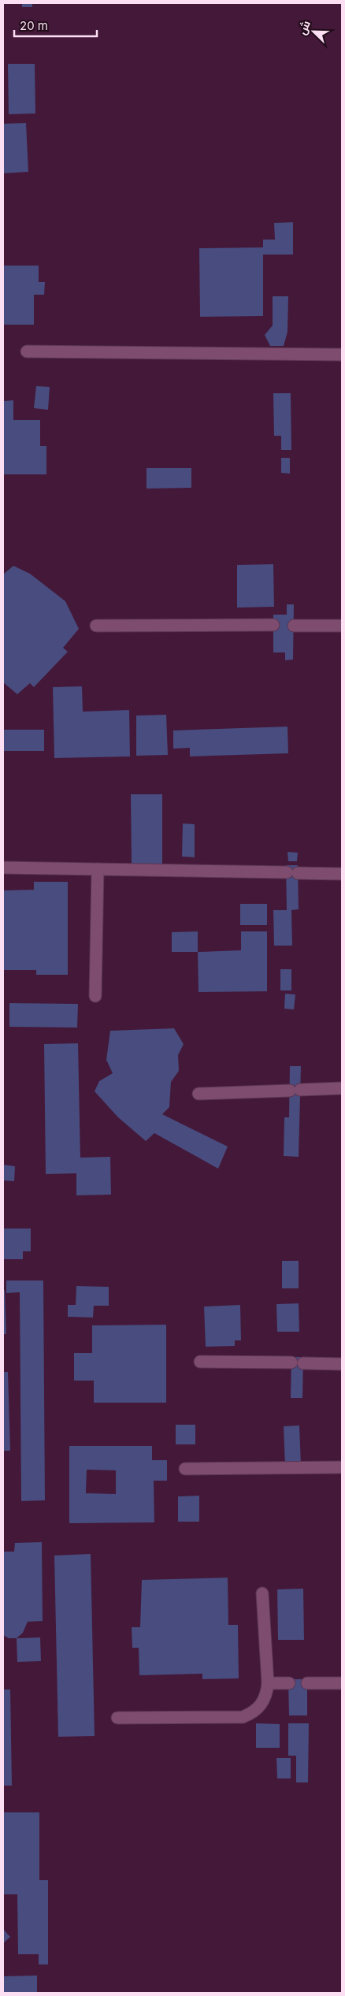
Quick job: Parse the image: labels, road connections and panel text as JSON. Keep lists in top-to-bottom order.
{
  "scale_bar": "20 m",
  "north": "top left"
}
